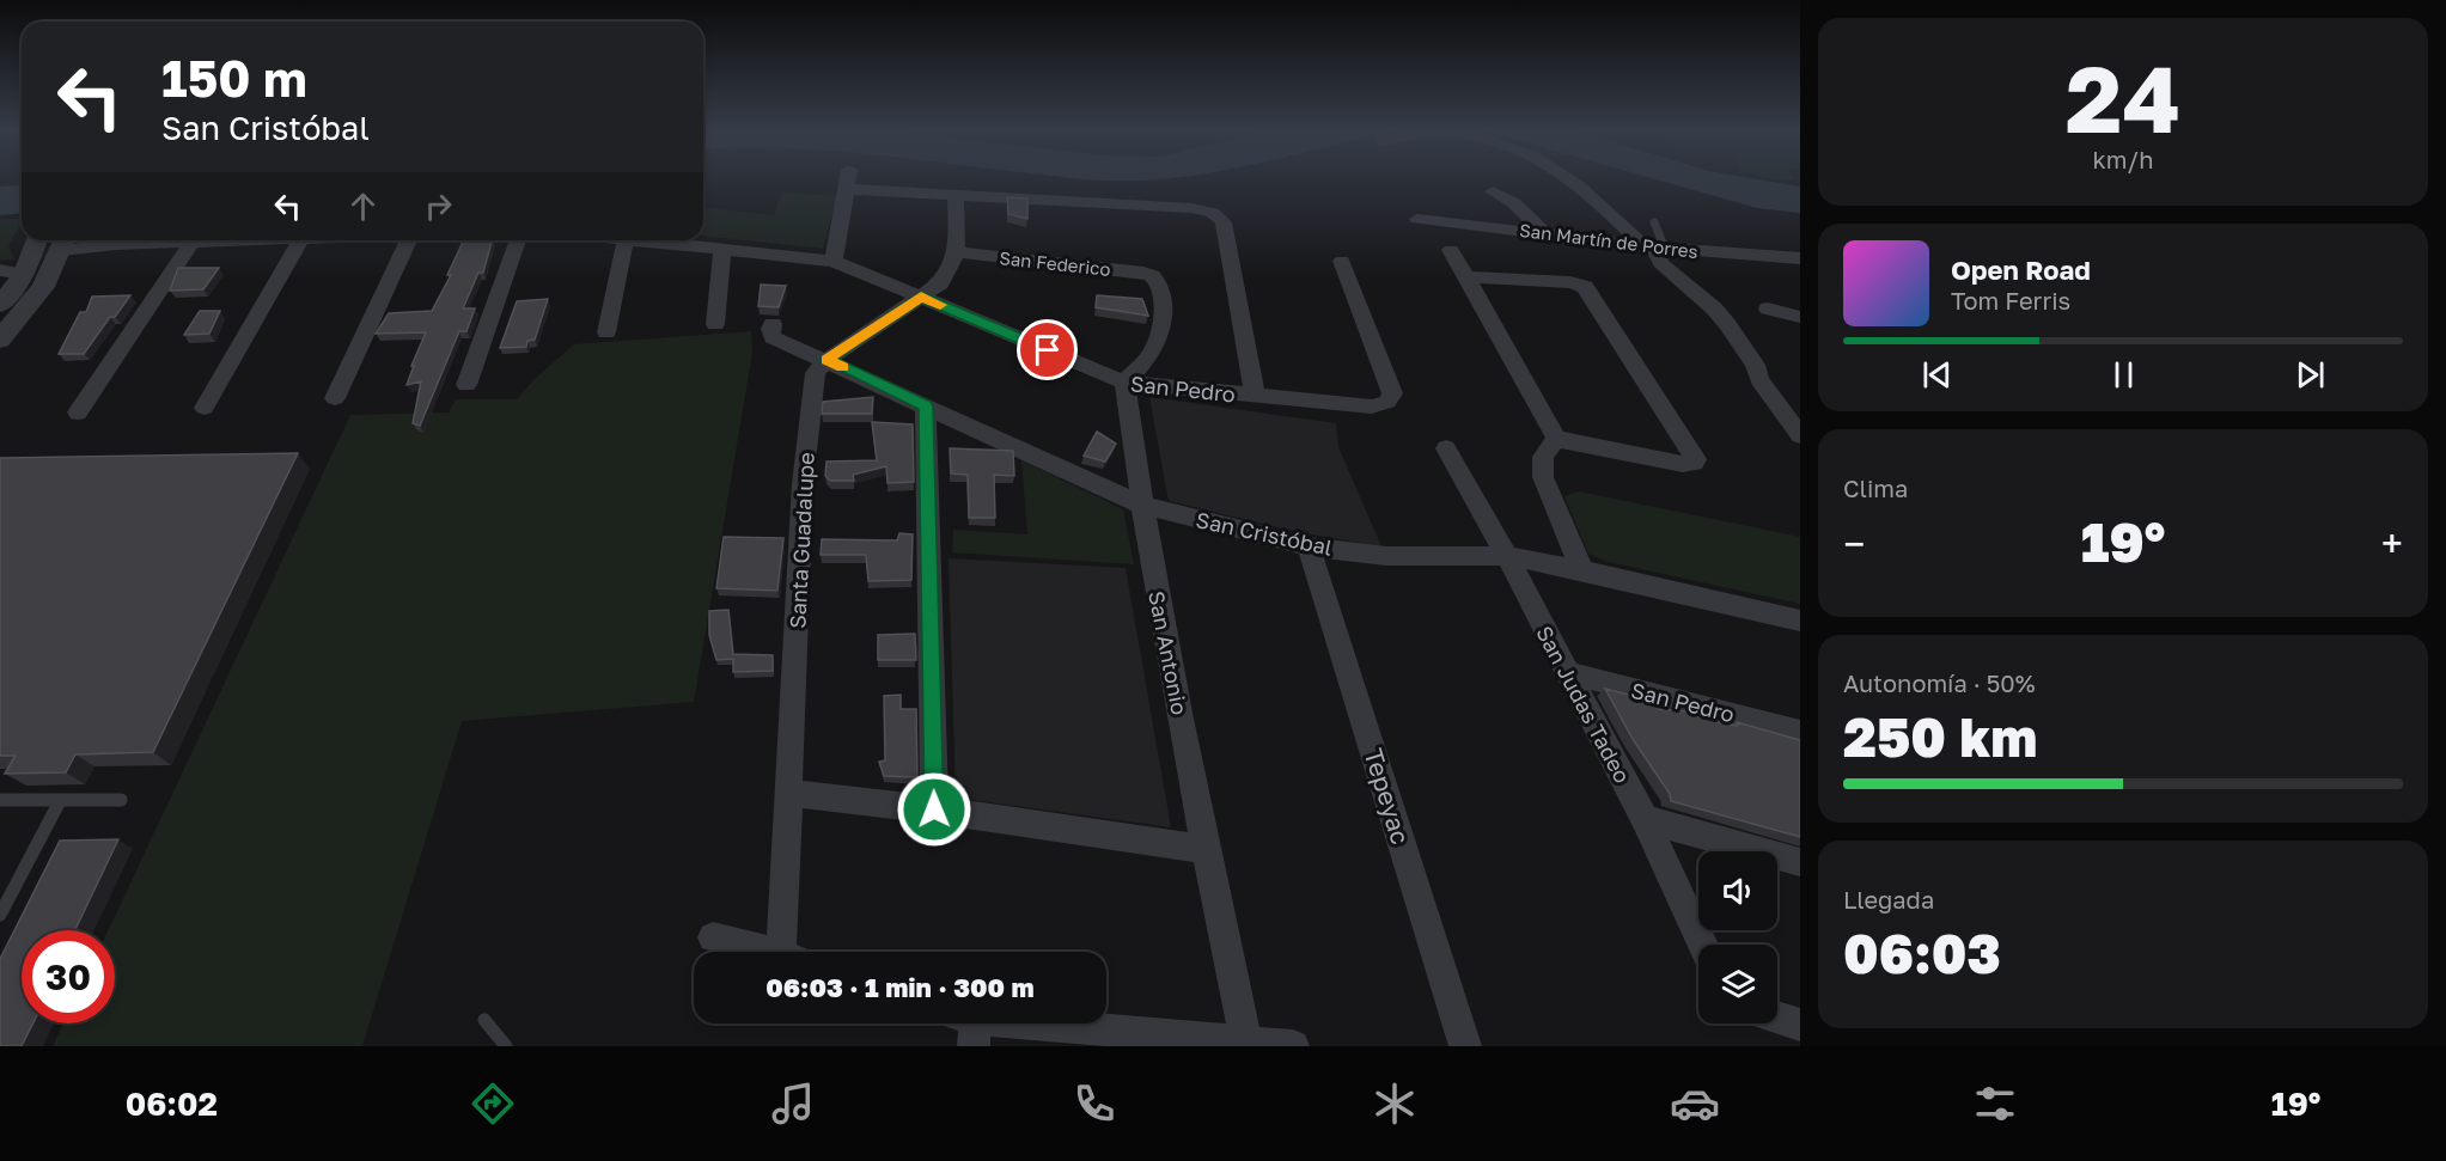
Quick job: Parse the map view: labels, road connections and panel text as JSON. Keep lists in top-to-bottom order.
{
  "streets": {
    "street": [
      "San Martín de Porres",
      "San Federico",
      "San Pedro",
      "San Cristóbal",
      "Santa Guadalupe",
      "San Antonio",
      "San Judas Tadeo",
      "Tepeyac"
    ]
  },
  "crossings": [
    ["San Federico", "San Pedro"],
    ["San Federico", "San Antonio"],
    ["San Pedro", "San Antonio"],
    ["San Pedro", "San Judas Tadeo"],
    ["San Cristóbal", "Santa Guadalupe"],
    ["San Cristóbal", "San Antonio"],
    ["San Cristóbal", "San Judas Tadeo"],
    ["San Cristóbal", "Tepeyac"]
  ],
  "page": {
    "tile": [
      ["24", "km/h"],
      "Clima",
      ["Autonomía · 50%", "250 km"],
      ["Llegada", "06:03"]
    ],
    "turn": ["150 m", "San Cristóbal"],
    "song": ["Open Road", "Tom Ferris"],
    "heat": ["−", "19°", "+"],
    "limit": "30",
    "trip": "06:03 · 1 min · 300 m",
    "tabs": ["06:02", "19°"]
  }
}
